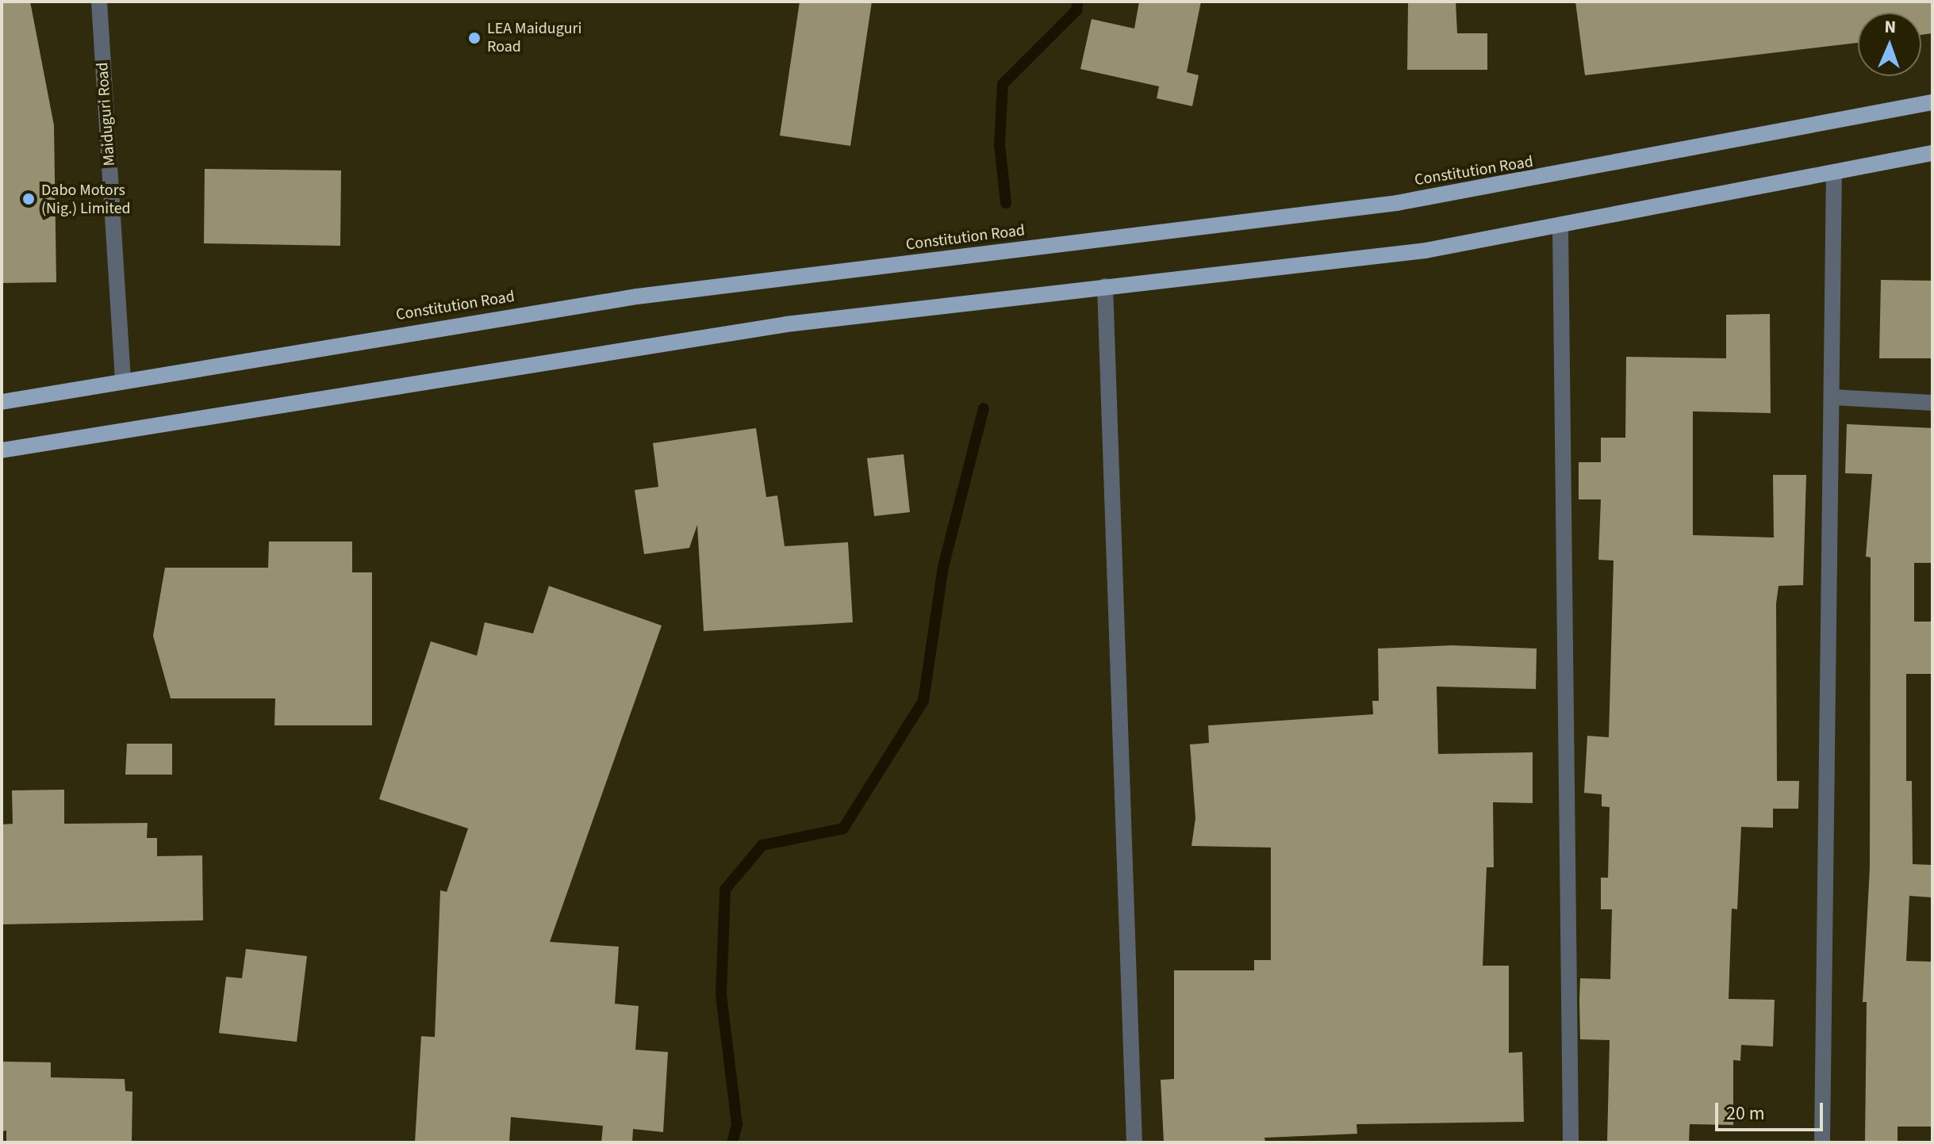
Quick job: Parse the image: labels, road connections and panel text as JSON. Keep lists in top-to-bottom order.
{
  "streets": {
    "main road": ["Constitution Road"],
    "street": ["Maiduguri Road"]
  },
  "crossings": [
    ["Maiduguri Road", "Constitution Road"]
  ],
  "places": ["LEA Maiduguri Road", "Dabo Motors (Nig.) Limited"],
  "scale_bar": "20 m",
  "north": "top"
}
